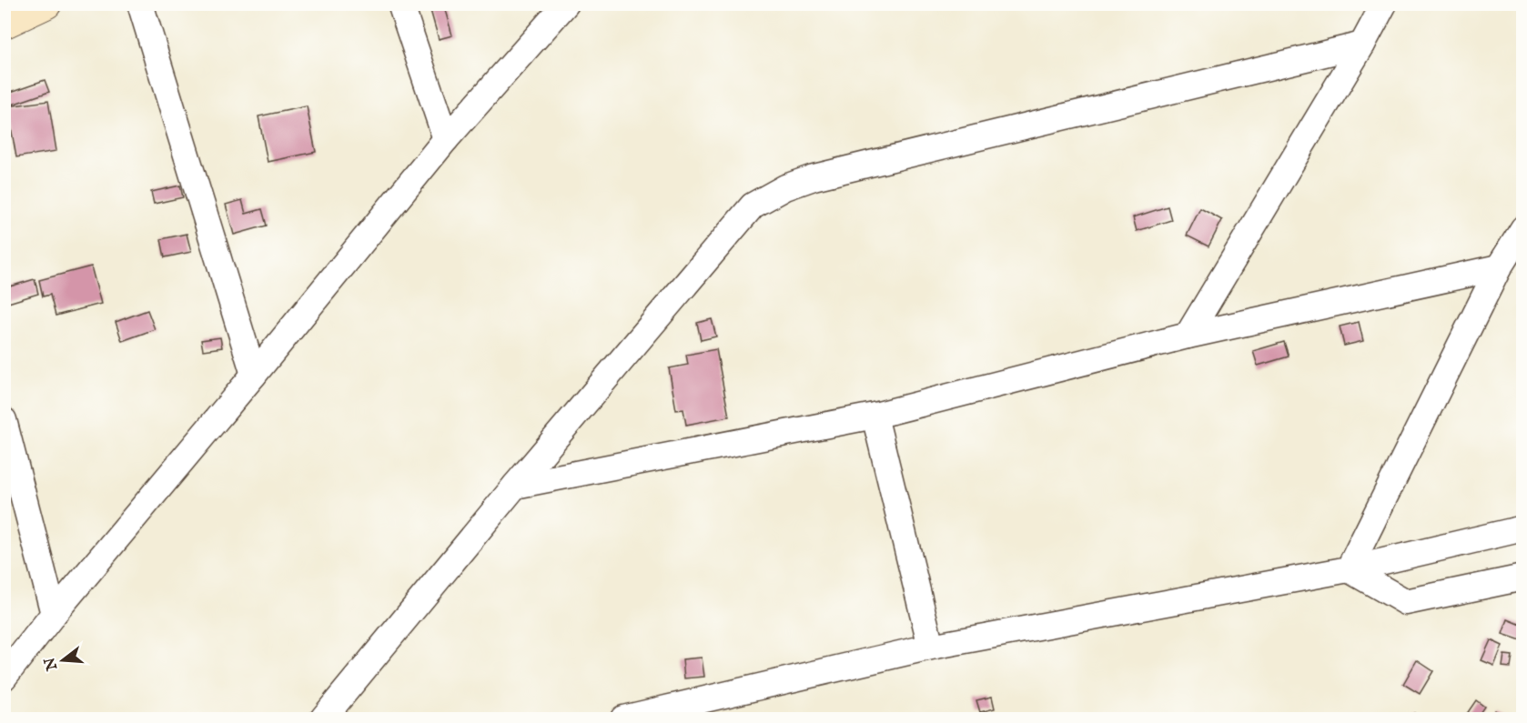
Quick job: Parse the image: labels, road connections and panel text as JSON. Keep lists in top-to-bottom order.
{
  "north": "left"
}
